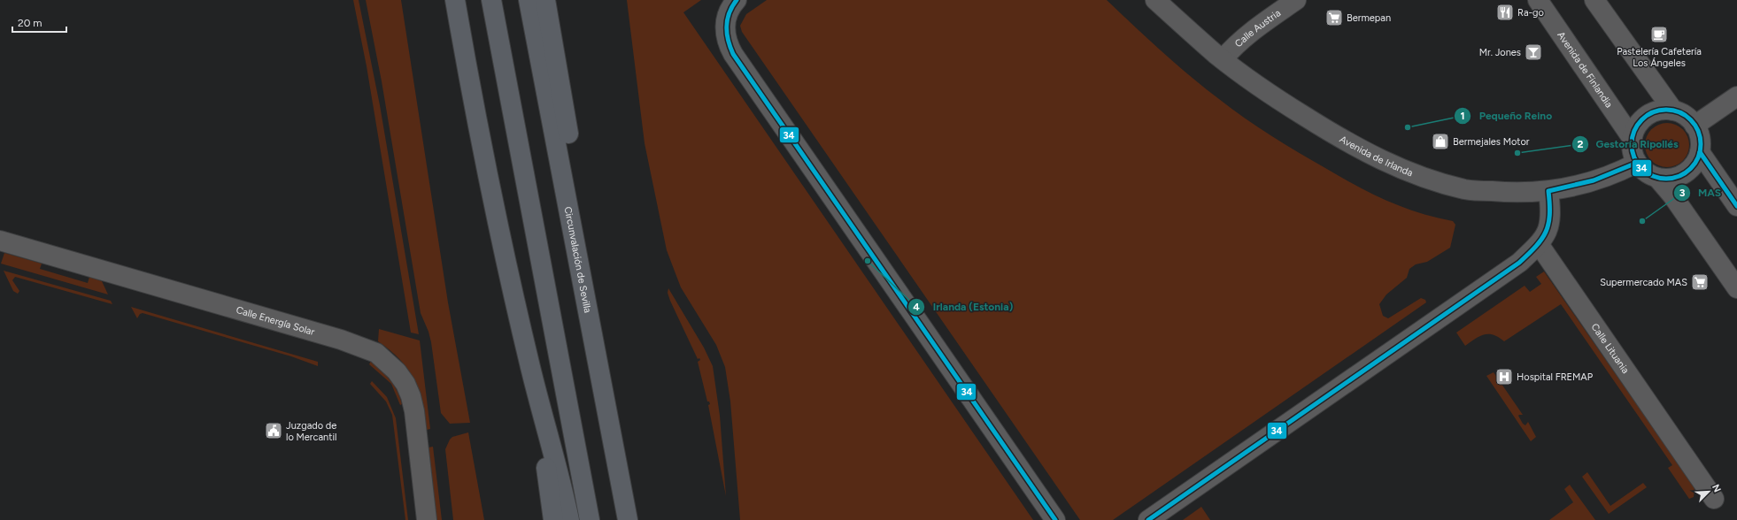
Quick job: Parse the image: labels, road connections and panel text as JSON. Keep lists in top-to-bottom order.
{
  "streets": {
    "highway": ["Circunvalación de Sevilla"],
    "street": [
      "Calle Austria",
      "Avenida de Finlandia",
      "Avenida de Irlanda",
      "Calle Energía Solar",
      "Calle Lituania"
    ]
  },
  "crossings": [
    ["Calle Austria", "Avenida de Irlanda"],
    ["Avenida de Finlandia", "Avenida de Irlanda"]
  ],
  "places": {
    "restaurant": ["Ra-go"],
    "supermarket": ["Bermepan", "Supermercado MAS"],
    "cafe": ["Pastelería Cafetería Los Ángeles"],
    "bar": ["Mr. Jones"],
    "other": [
      "Pequeño Reino",
      "Gestoría Ripollés",
      "MAS",
      "Irlanda (Estonia)"
    ],
    "shop": ["Bermejales Motor"],
    "hospital": ["Hospital FREMAP"],
    "public building": ["Juzgado de lo Mercantil"]
  },
  "lines": ["transit line 34"],
  "scale_bar": "20 m",
  "north": "top right"
}
